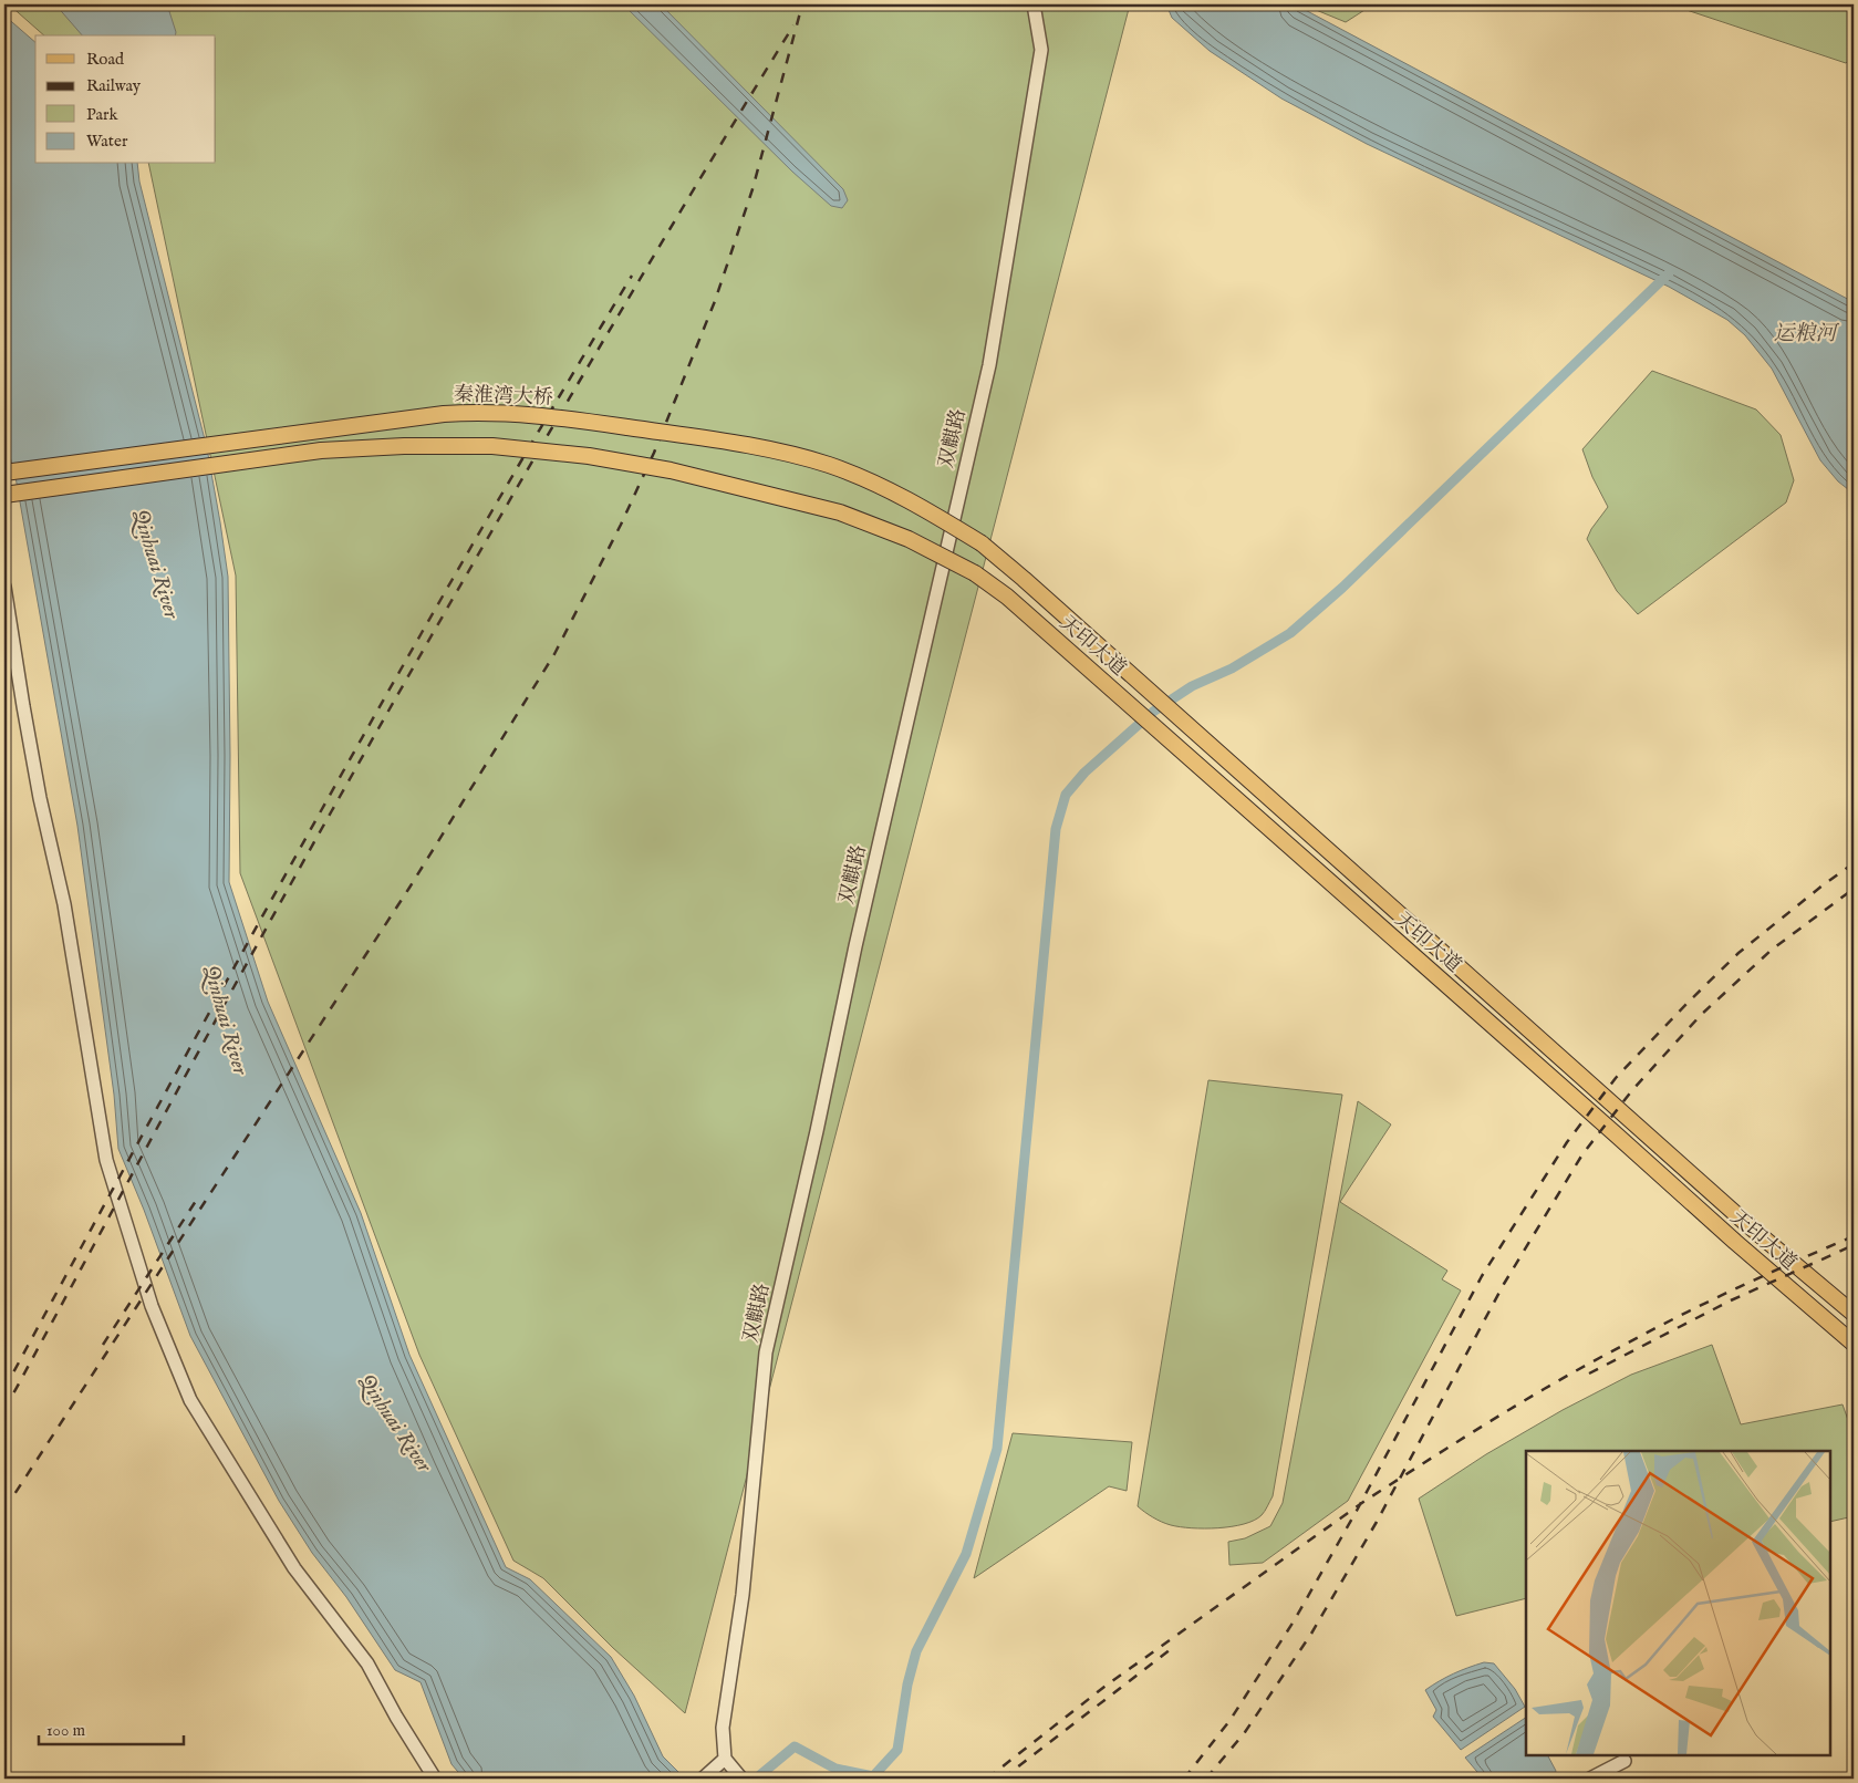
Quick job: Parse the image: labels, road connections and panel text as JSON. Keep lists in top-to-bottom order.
{
  "streets": {
    "main road": ["秦淮湾大桥", "天印大道"],
    "street": ["双麒路"]
  },
  "crossings": [
    ["秦淮湾大桥", "天印大道"]
  ],
  "water": ["运粮河", "Qinhuai River"],
  "legend": [
    "Road",
    "Railway",
    "Park",
    "Water"
  ],
  "scale_bar": "100 m"
}
